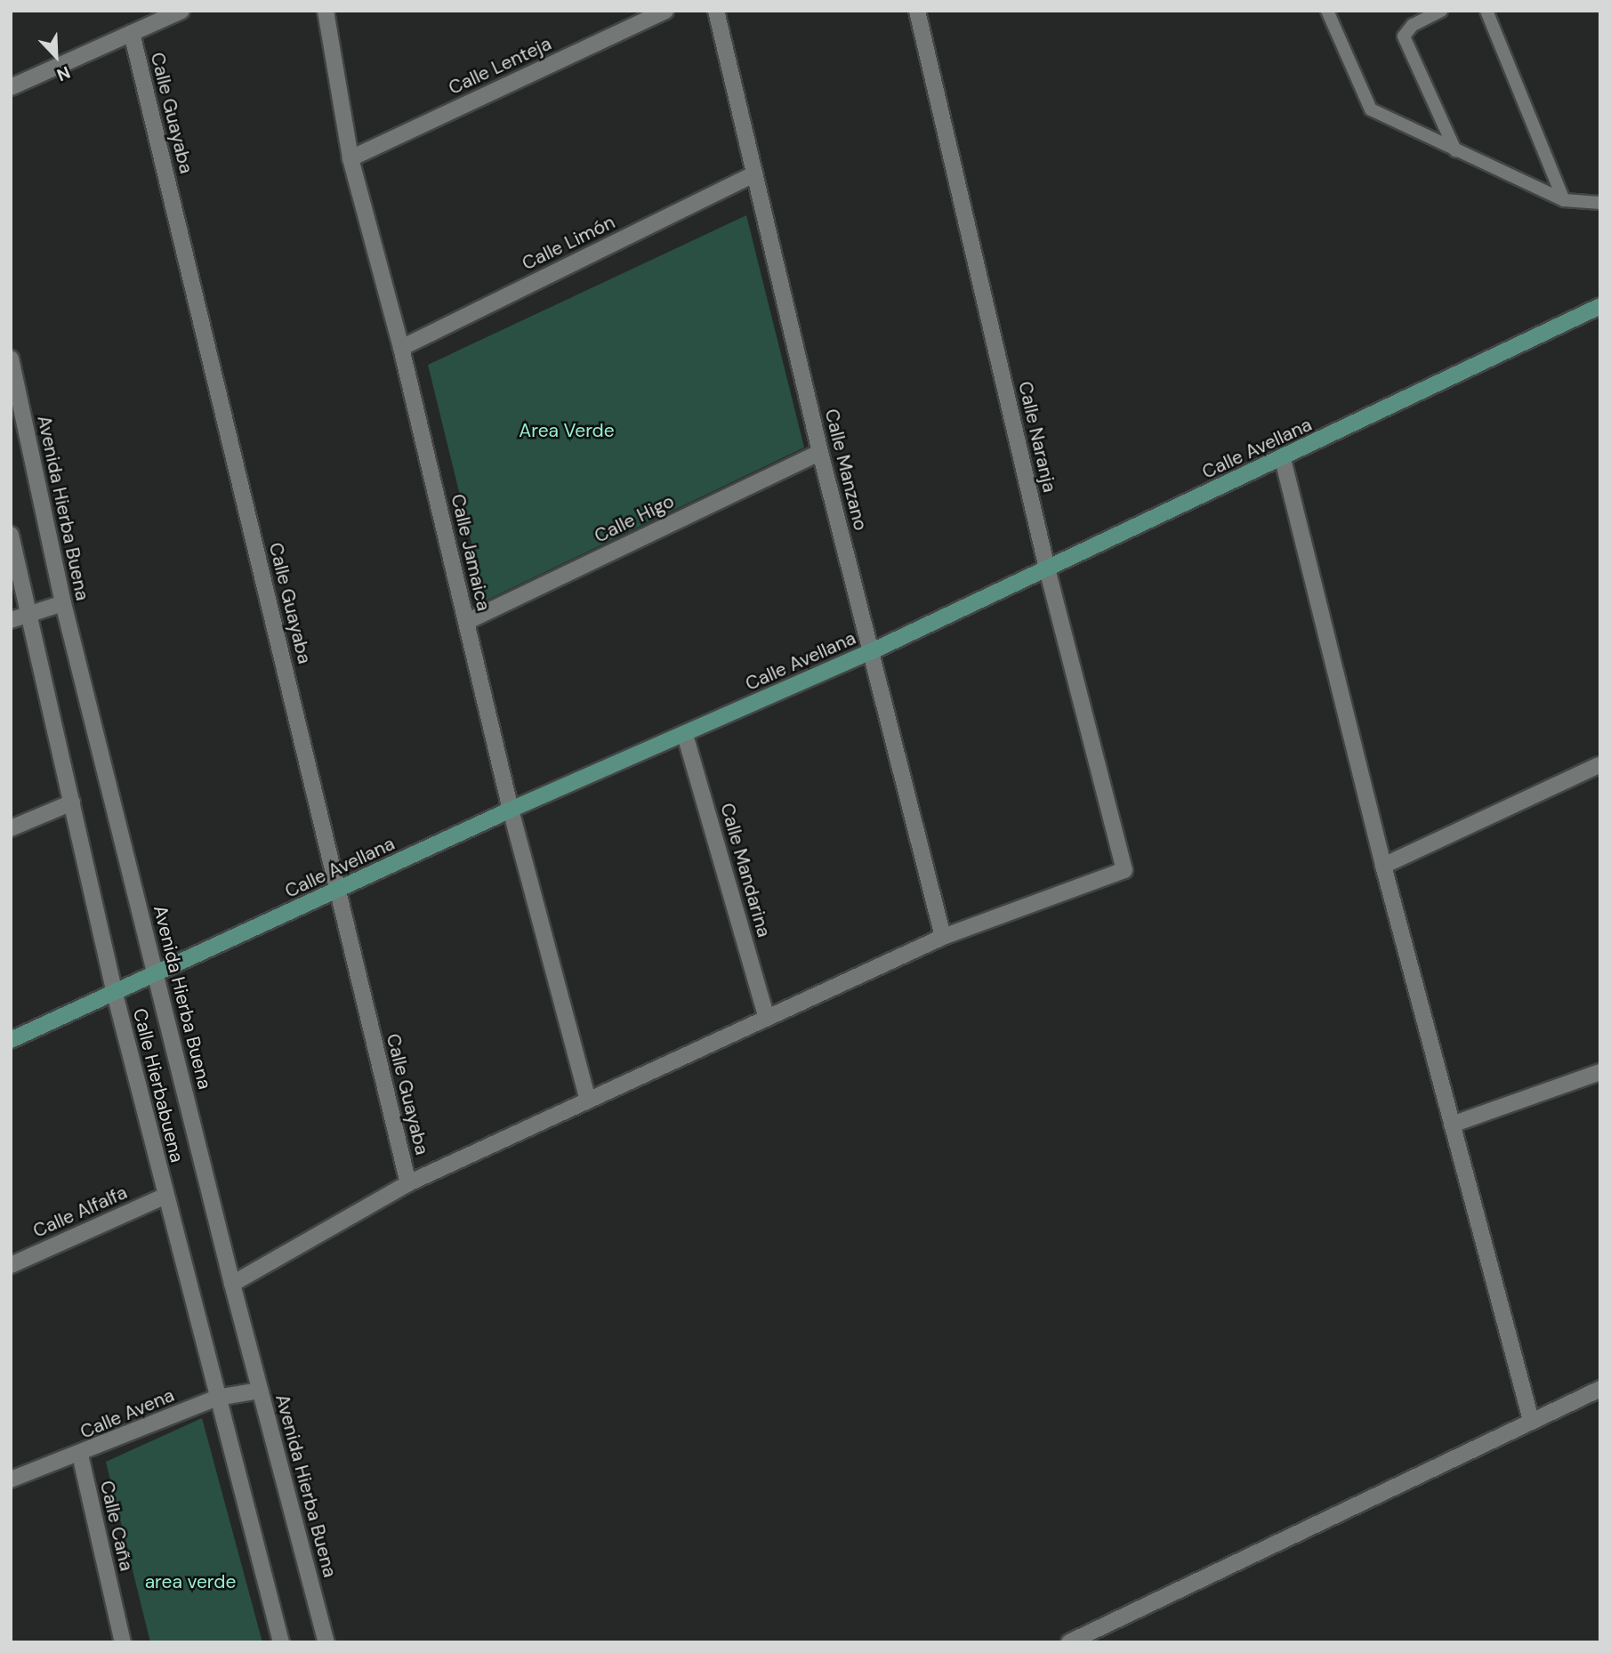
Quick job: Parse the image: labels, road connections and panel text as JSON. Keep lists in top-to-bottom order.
{
  "streets": {
    "street": [
      "Calle Lenteja",
      "Calle Guayaba",
      "Calle Limón",
      "Calle Naranja",
      "Calle Avellana",
      "Calle Manzano",
      "Avenida Hierba Buena",
      "Calle Higo",
      "Calle Jamaica",
      "Calle Mandarina",
      "Calle Hierbabuena",
      "Calle Alfalfa",
      "Calle Avena",
      "Calle Caña"
    ]
  },
  "crossings": [
    ["Calle Lenteja", "Calle Jamaica"],
    ["Calle Guayaba", "Calle Avellana"],
    ["Calle Limón", "Calle Manzano"],
    ["Calle Limón", "Calle Jamaica"],
    ["Calle Naranja", "Calle Avellana"],
    ["Calle Naranja", "Calle Manzano"],
    ["Calle Avellana", "Calle Manzano"],
    ["Calle Avellana", "Avenida Hierba Buena"],
    ["Calle Avellana", "Calle Jamaica"],
    ["Calle Avellana", "Calle Mandarina"],
    ["Calle Avellana", "Calle Hierbabuena"],
    ["Calle Manzano", "Calle Higo"],
    ["Avenida Hierba Buena", "Calle Avena"],
    ["Calle Higo", "Calle Jamaica"],
    ["Calle Hierbabuena", "Calle Alfalfa"],
    ["Calle Hierbabuena", "Calle Avena"],
    ["Calle Avena", "Calle Caña"]
  ],
  "parks": ["Area Verde", "area verde"],
  "north": "bottom right"
}
